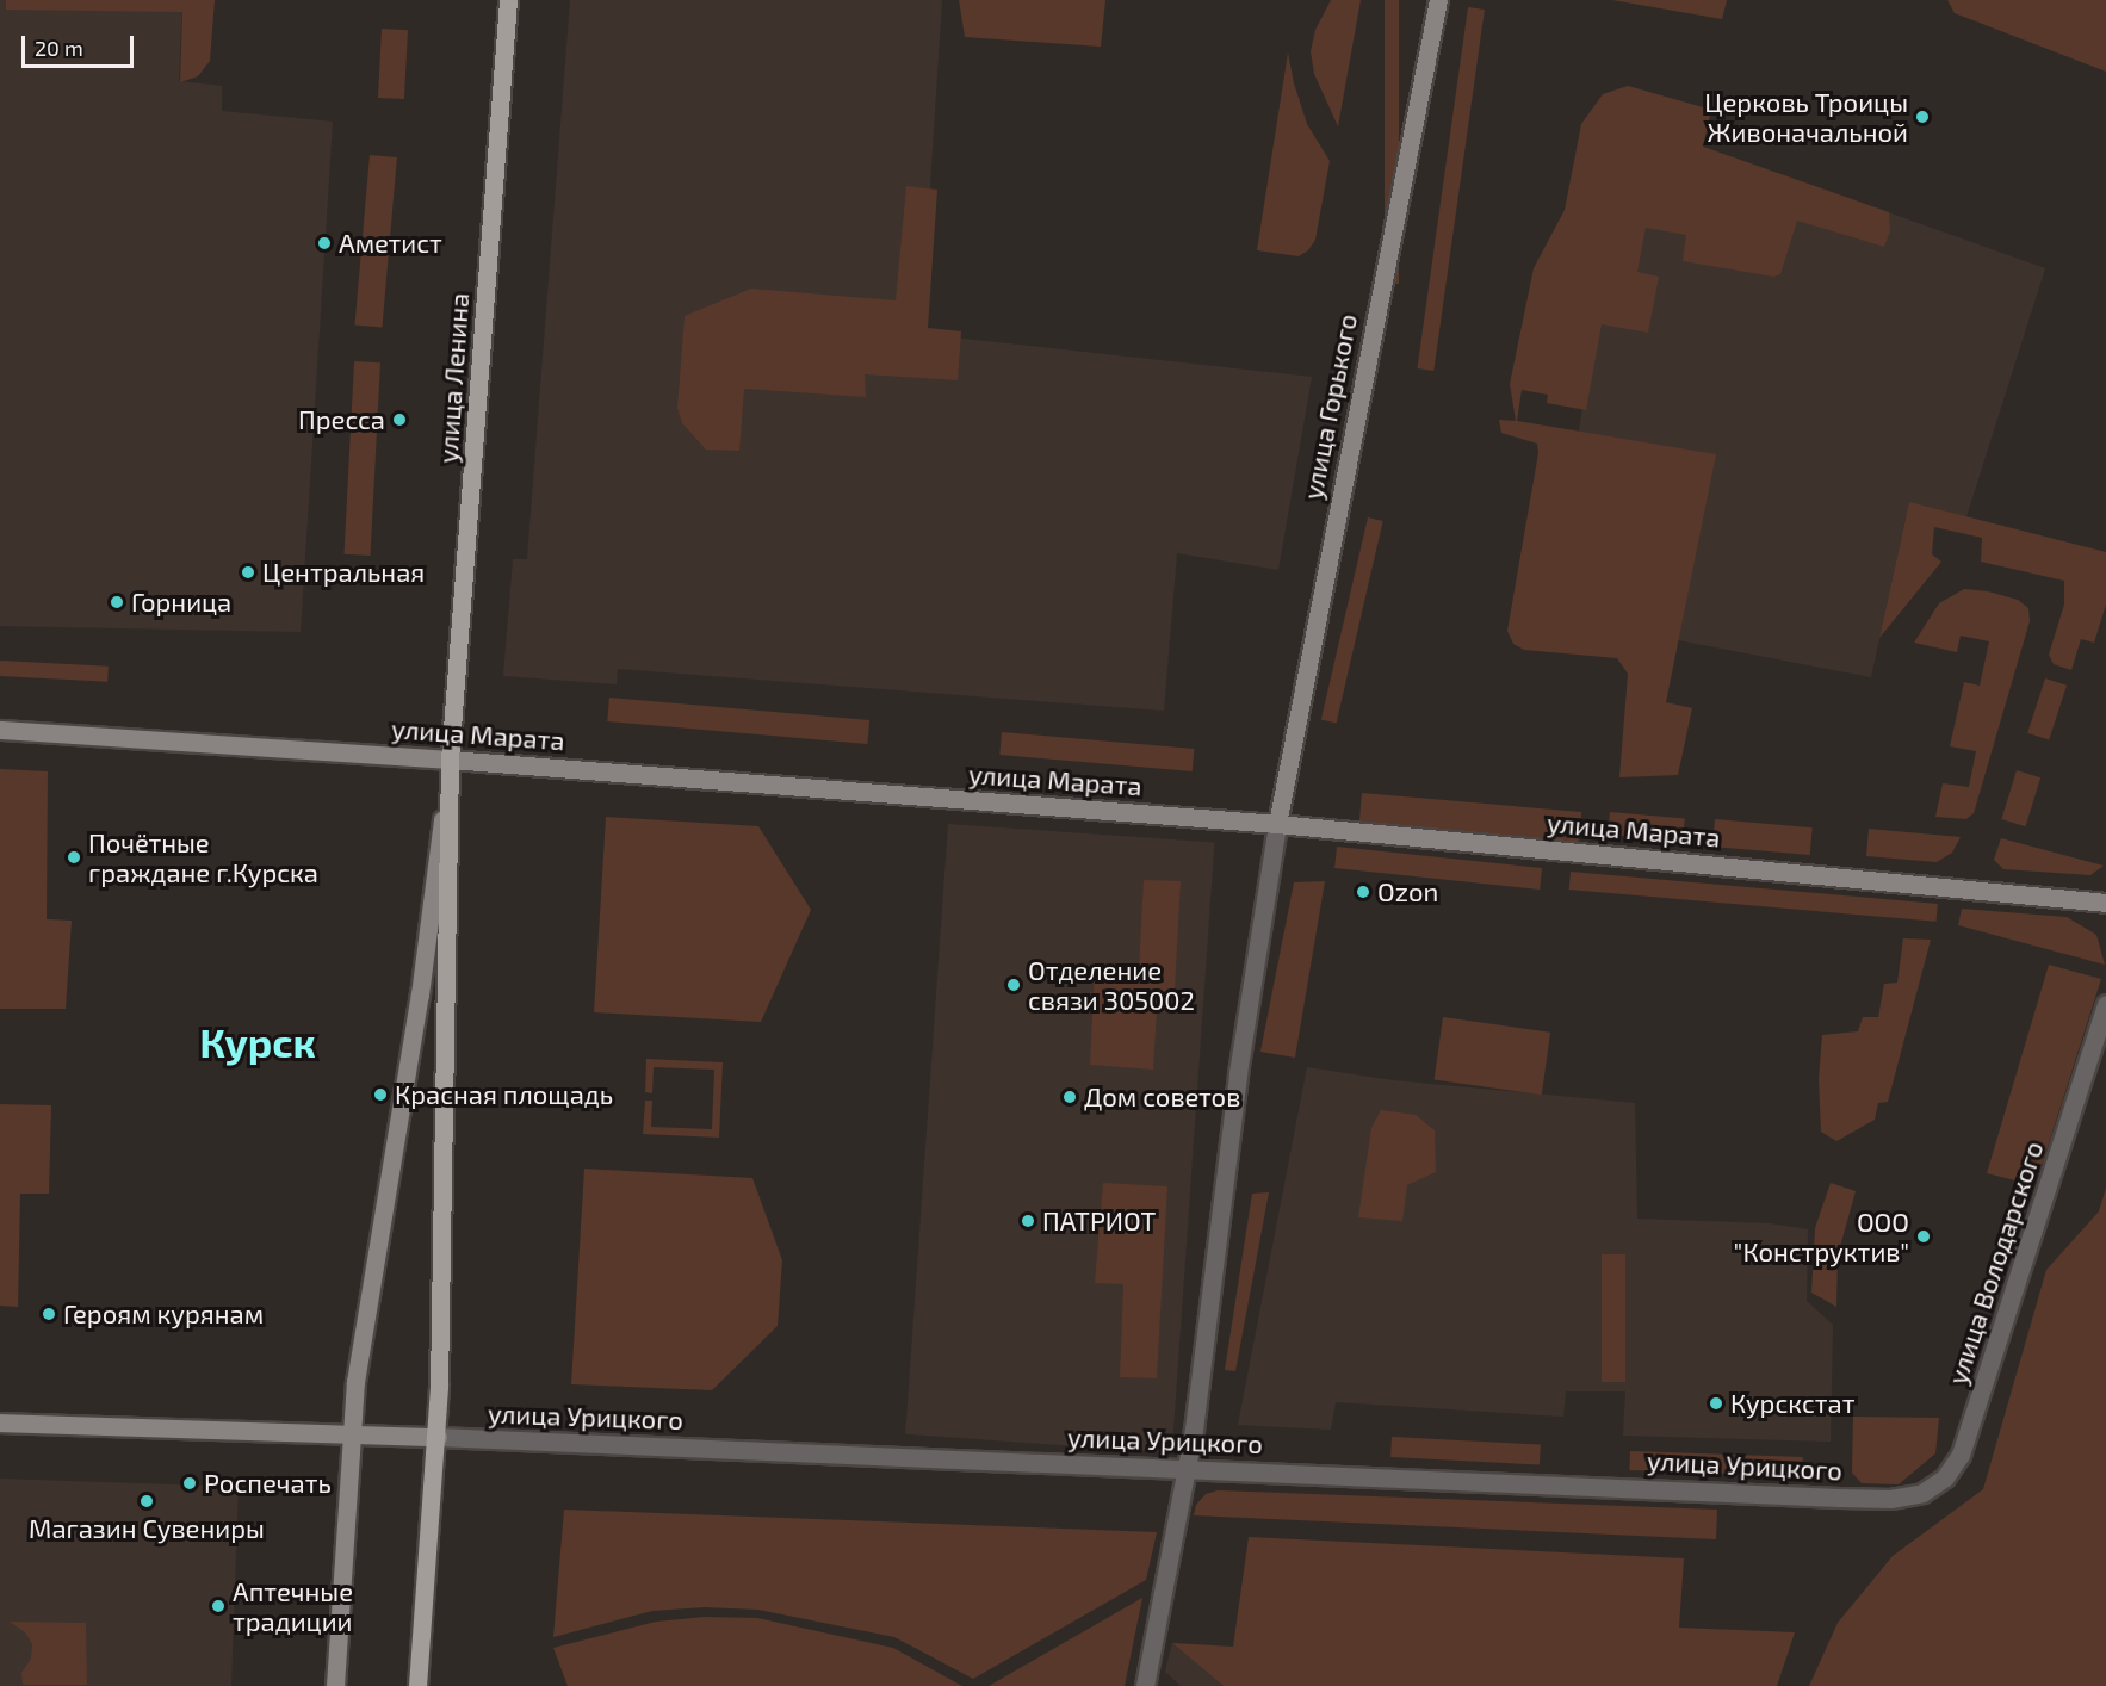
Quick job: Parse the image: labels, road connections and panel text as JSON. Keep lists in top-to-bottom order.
{
  "streets": {
    "main road": ["улица Ленина"],
    "street": [
      "улица Горького",
      "улица Марата",
      "улица Володарского",
      "улица Урицкого"
    ]
  },
  "crossings": [
    ["улица Ленина", "улица Марата"],
    ["улица Горького", "улица Марата"],
    ["улица Володарского", "улица Урицкого"]
  ],
  "districts": ["Курск"],
  "places": [
    "Церковь Троицы Живоначальной",
    "Аметист",
    "Пресса",
    "Центральная",
    "Горница",
    "Почётные граждане г.Курска",
    "Ozon",
    "Отделение связи 305002",
    "Красная площадь",
    "Дом советов",
    "ПАТРИОТ",
    "ООО \"Конструктив\"",
    "Героям курянам",
    "Курскстат",
    "Роспечать",
    "Магазин Сувениры",
    "Аптечные традиции"
  ],
  "scale_bar": "20 m"
}
